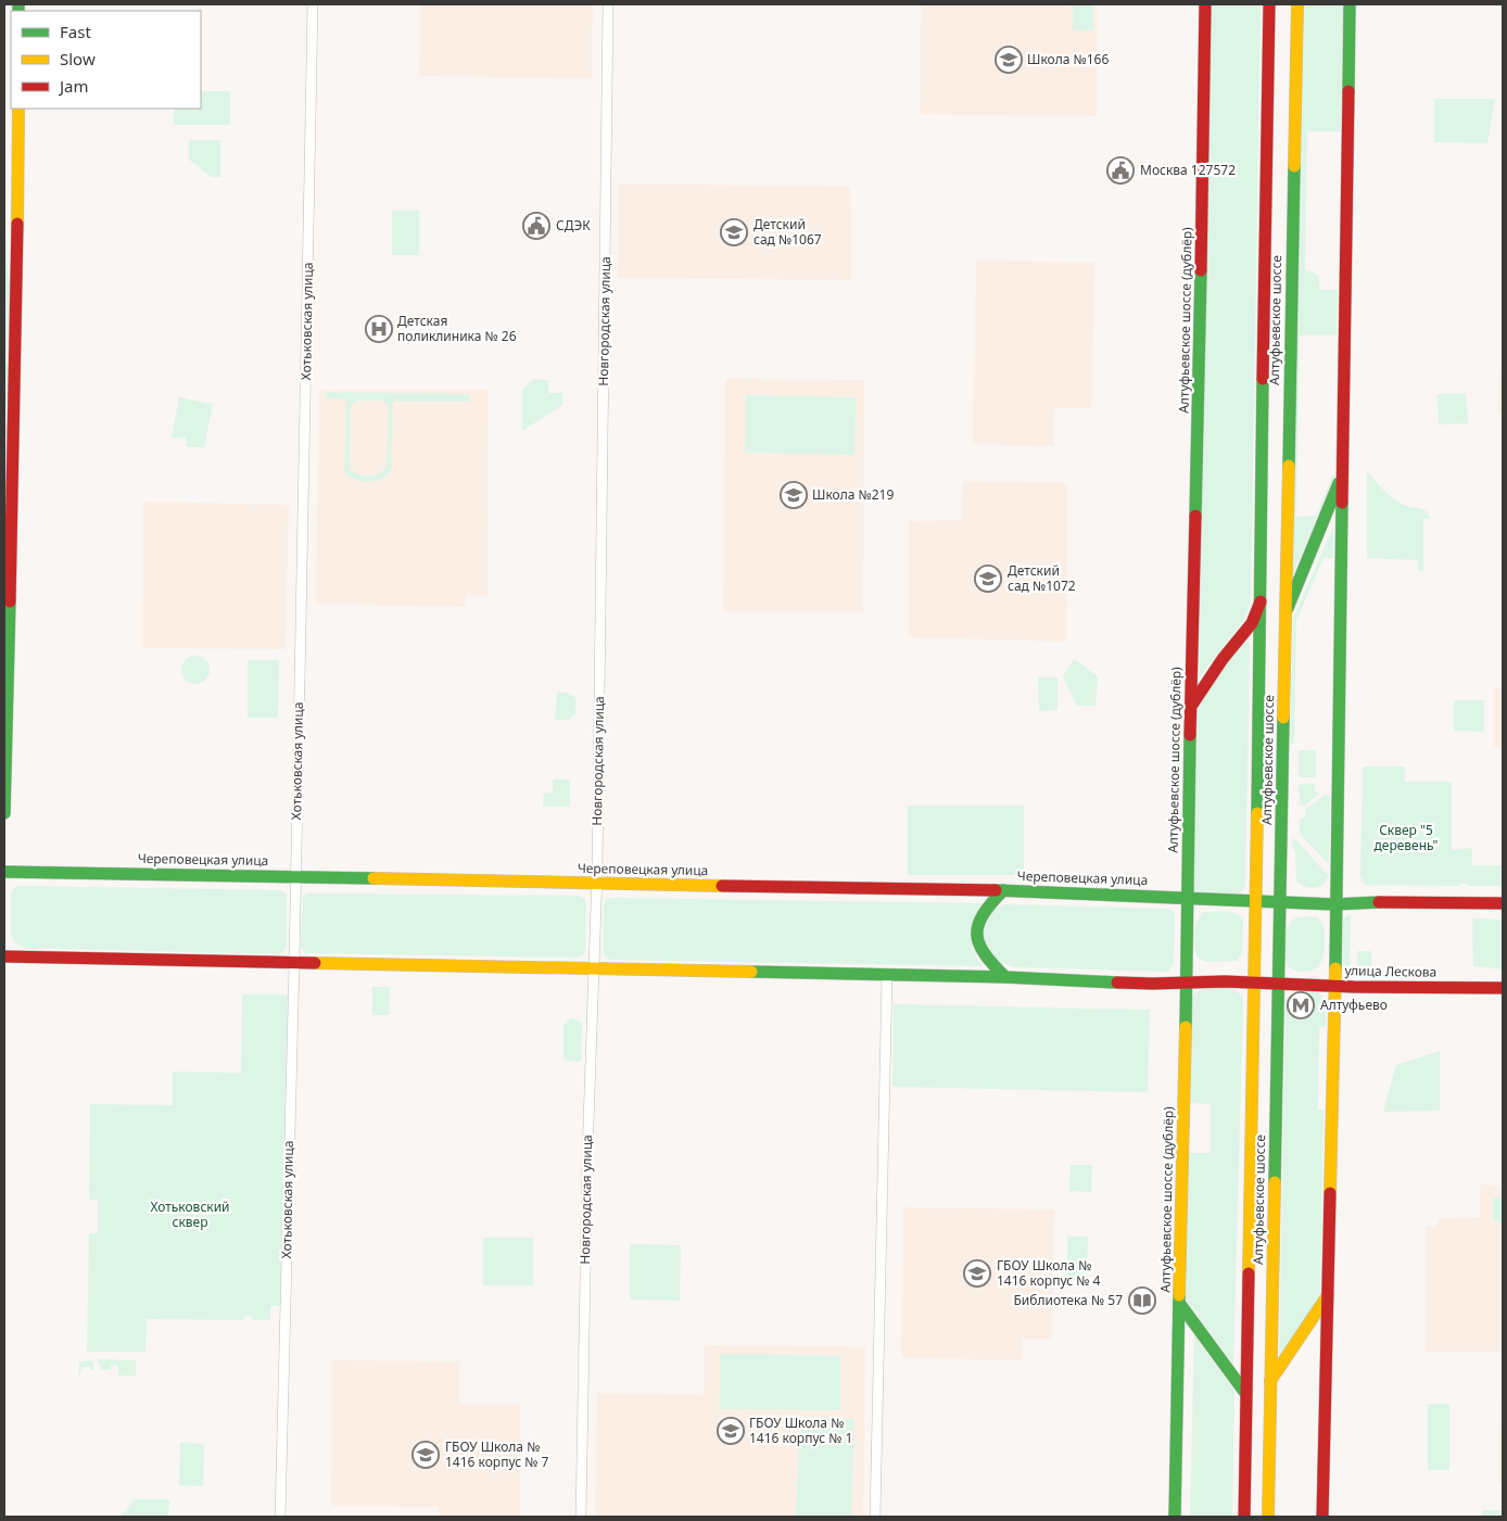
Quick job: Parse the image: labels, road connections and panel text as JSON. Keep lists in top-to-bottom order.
{
  "streets": {
    "main road": [
      "Алтуфьевское шоссе (дублёр)",
      "Алтуфьевское шоссе",
      "Череповецкая улица",
      "улица Лескова"
    ],
    "street": ["Хотьковская улица", "Новгородская улица"]
  },
  "crossings": [
    ["Алтуфьевское шоссе (дублёр)", "Череповецкая улица"],
    ["Алтуфьевское шоссе", "Череповецкая улица"],
    ["Алтуфьевское шоссе", "улица Лескова"],
    ["Хотьковская улица", "Череповецкая улица"],
    ["Новгородская улица", "Череповецкая улица"]
  ],
  "parks": ["Сквер \"5 деревень\"", "Хотьковский сквер"],
  "places": {
    "school or university": [
      "Школа №166",
      "Детский сад №1067",
      "Школа №219",
      "Детский сад №1072",
      "ГБОУ Школа № 1416 корпус № 4",
      "ГБОУ Школа № 1416 корпус № 1",
      "ГБОУ Школа № 1416 корпус № 7"
    ],
    "public building": ["Москва 127572", "СДЭК"],
    "hospital": ["Детская поликлиника № 26"],
    "metro station": ["Алтуфьево"],
    "library": ["Библиотека № 57"]
  },
  "legend": ["Fast", "Slow", "Jam"]
}
